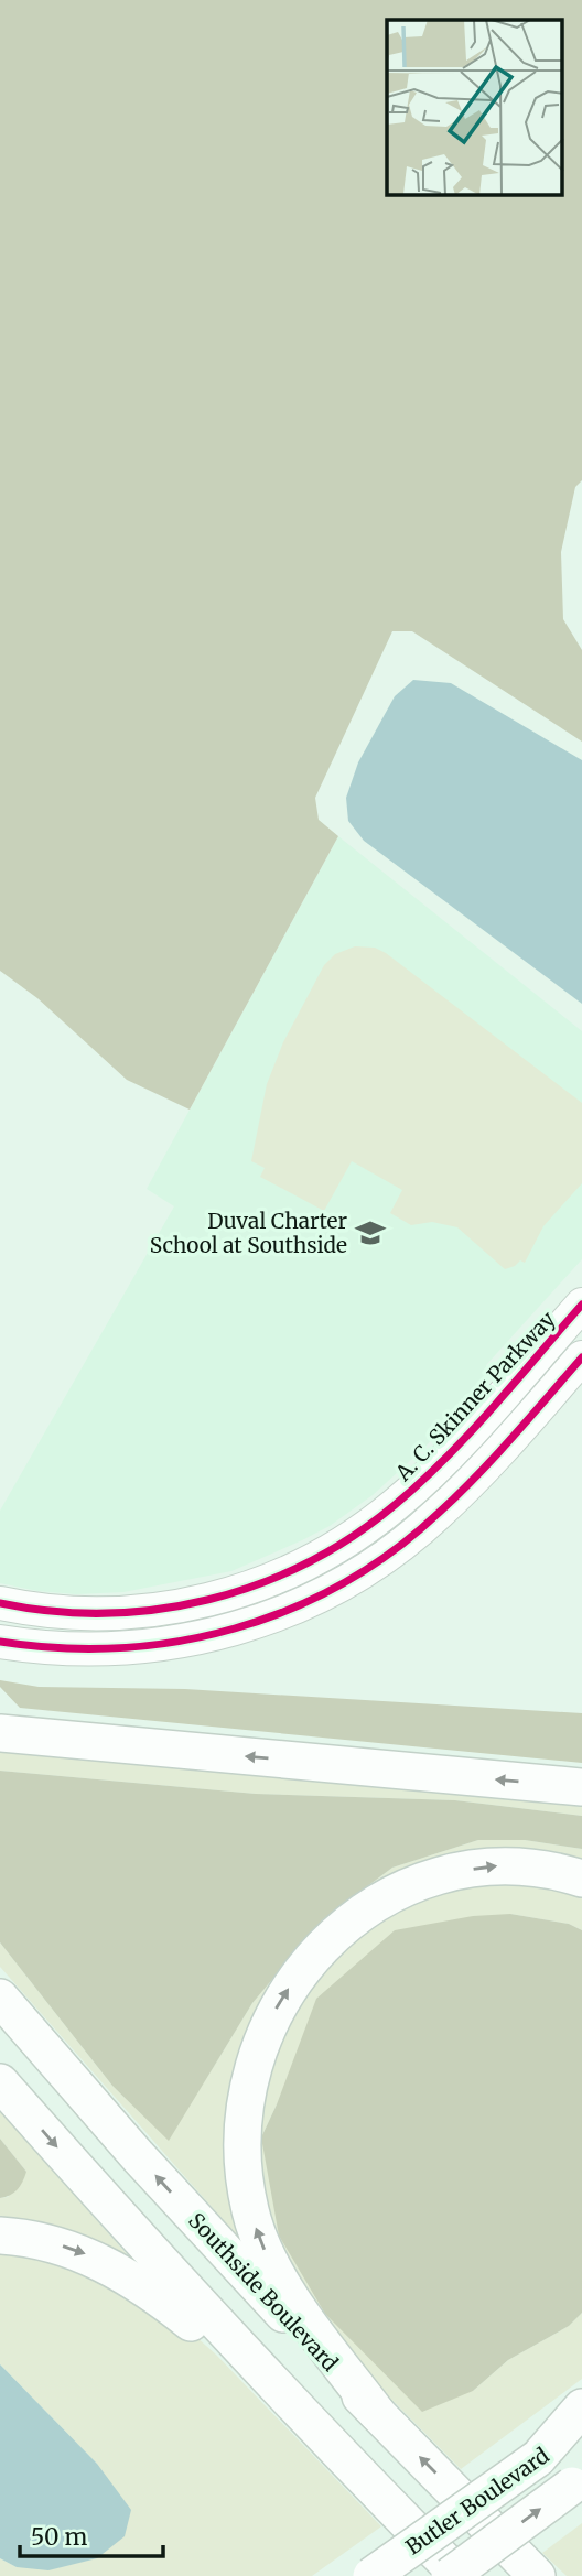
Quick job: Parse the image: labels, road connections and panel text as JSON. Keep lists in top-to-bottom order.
{
  "streets": {
    "highway": ["Southside Boulevard", "Butler Boulevard"],
    "main road": ["A. C. Skinner Parkway"]
  },
  "places": {
    "school or university": ["Duval Charter School at Southside"]
  },
  "scale_bar": "50 m"
}
